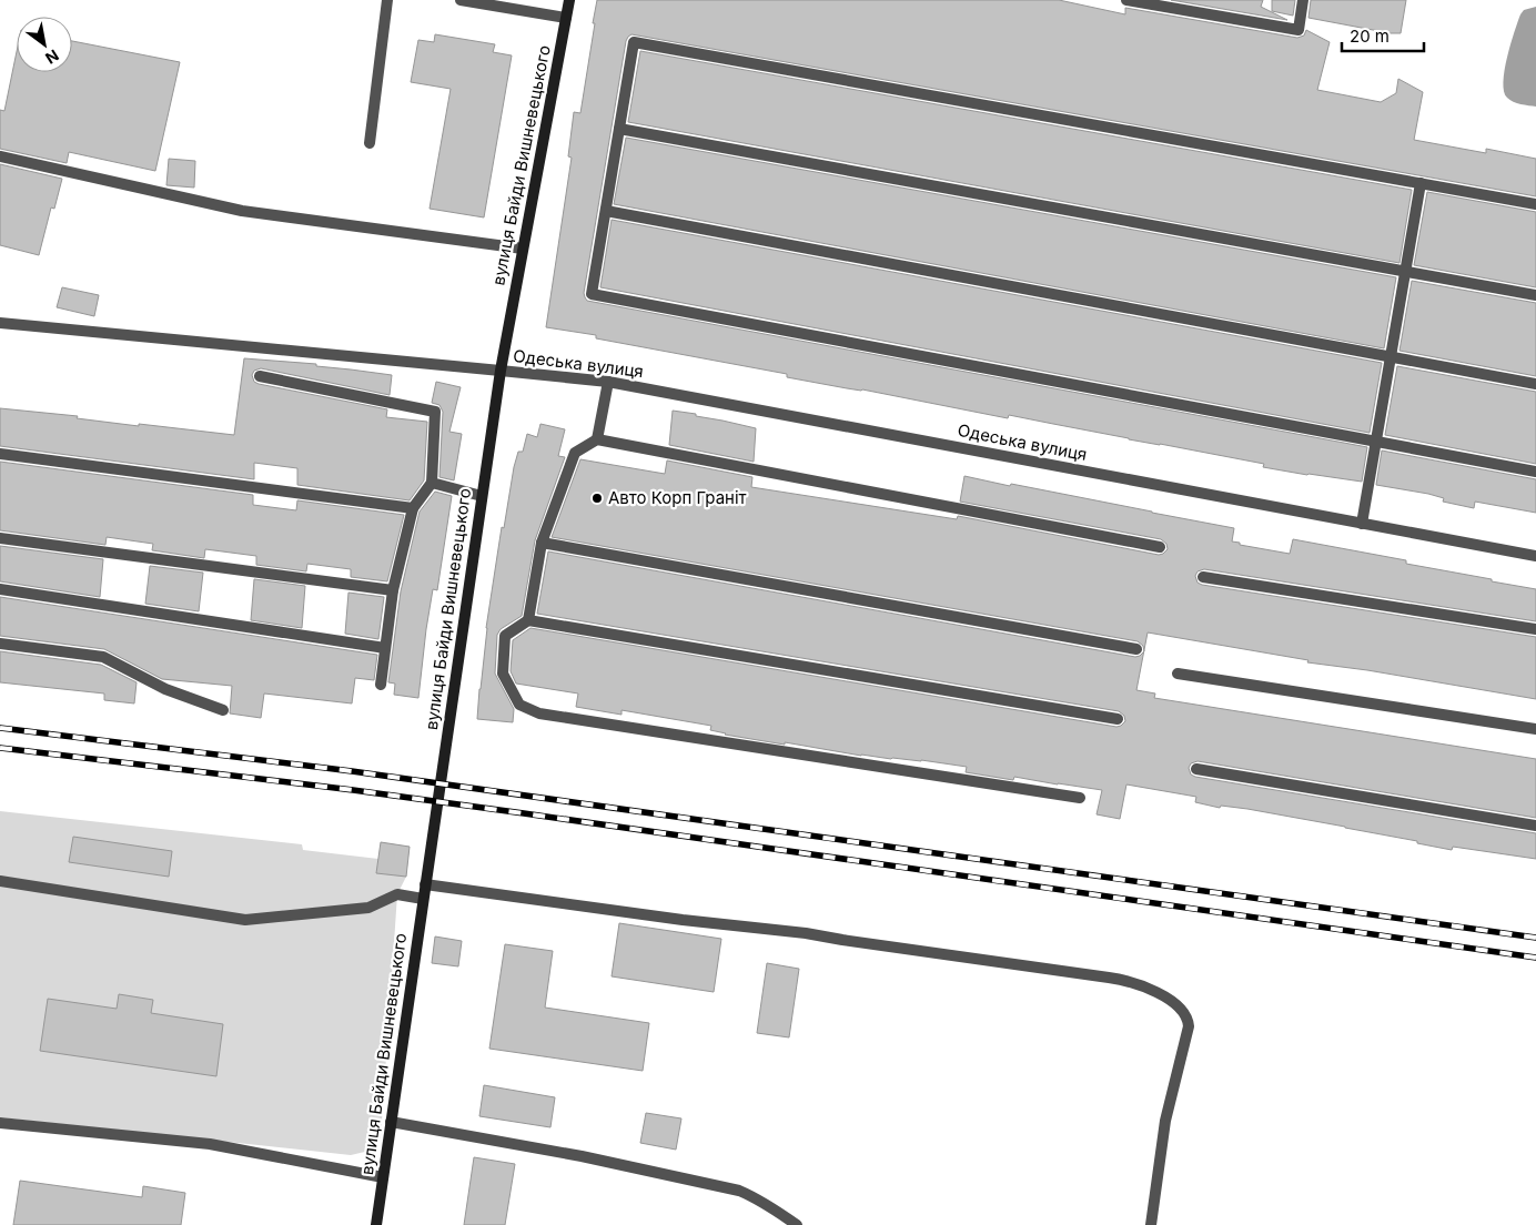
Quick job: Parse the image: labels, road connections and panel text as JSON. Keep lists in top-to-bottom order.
{
  "streets": {
    "street": ["вулиця Байди Вишневецького", "Одеська вулиця"]
  },
  "crossings": [
    ["вулиця Байди Вишневецького", "Одеська вулиця"]
  ],
  "places": ["Авто Корп Граніт"],
  "scale_bar": "20 m",
  "north": "bottom right"
}
